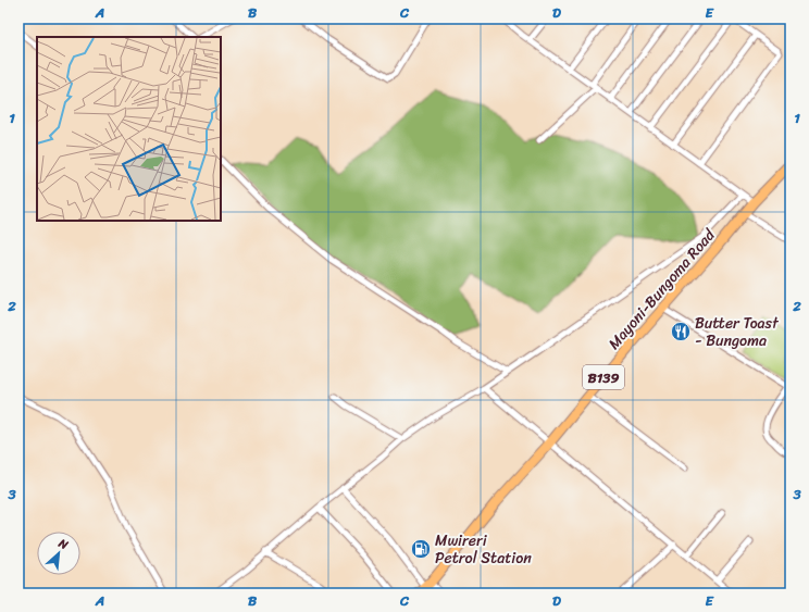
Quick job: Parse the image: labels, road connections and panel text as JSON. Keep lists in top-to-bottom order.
{
  "streets": {
    "main road": ["Mayoni-Bungoma Road", "B139"]
  },
  "places": {
    "restaurant": ["Butter Toast - Bungoma"],
    "fuel station": ["Mwireri Petrol Station"]
  },
  "north": "top right",
  "grid": {
    "columns": [
      "A",
      "B",
      "C",
      "D",
      "E"
    ],
    "rows": ["1", "2", "3"]
  }
}
